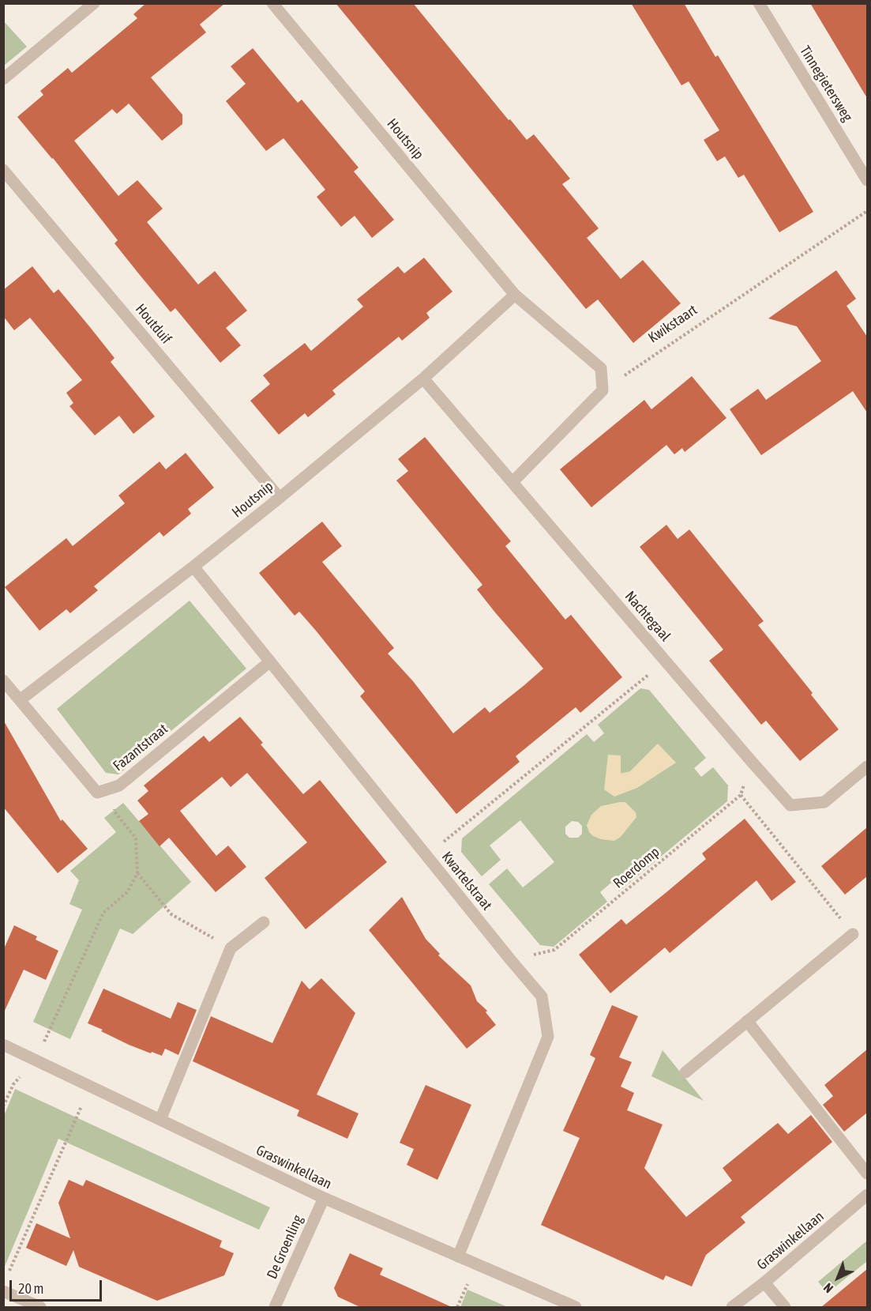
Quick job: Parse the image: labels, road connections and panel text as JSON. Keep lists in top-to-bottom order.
{
  "streets": {
    "street": [
      "Tinnegietersweg",
      "Houtsnip",
      "Houtduif",
      "Nachtegaal",
      "Fazantstraat",
      "Kwartelstraat",
      "Graswinkellaan",
      "De Groenling"
    ],
    "path": ["Kwikstaart", "Roerdomp"]
  },
  "crossings": [
    ["Houtsnip", "Houtduif"],
    ["Houtsnip", "Kwikstaart"],
    ["Houtsnip", "Nachtegaal"],
    ["Houtsnip", "Fazantstraat"],
    ["Houtsnip", "Kwartelstraat"],
    ["Fazantstraat", "Kwartelstraat"],
    ["Roerdomp", "Kwartelstraat"],
    ["Kwartelstraat", "Graswinkellaan"],
    ["Graswinkellaan", "De Groenling"]
  ],
  "scale_bar": "20 m",
  "north": "bottom left"
}
